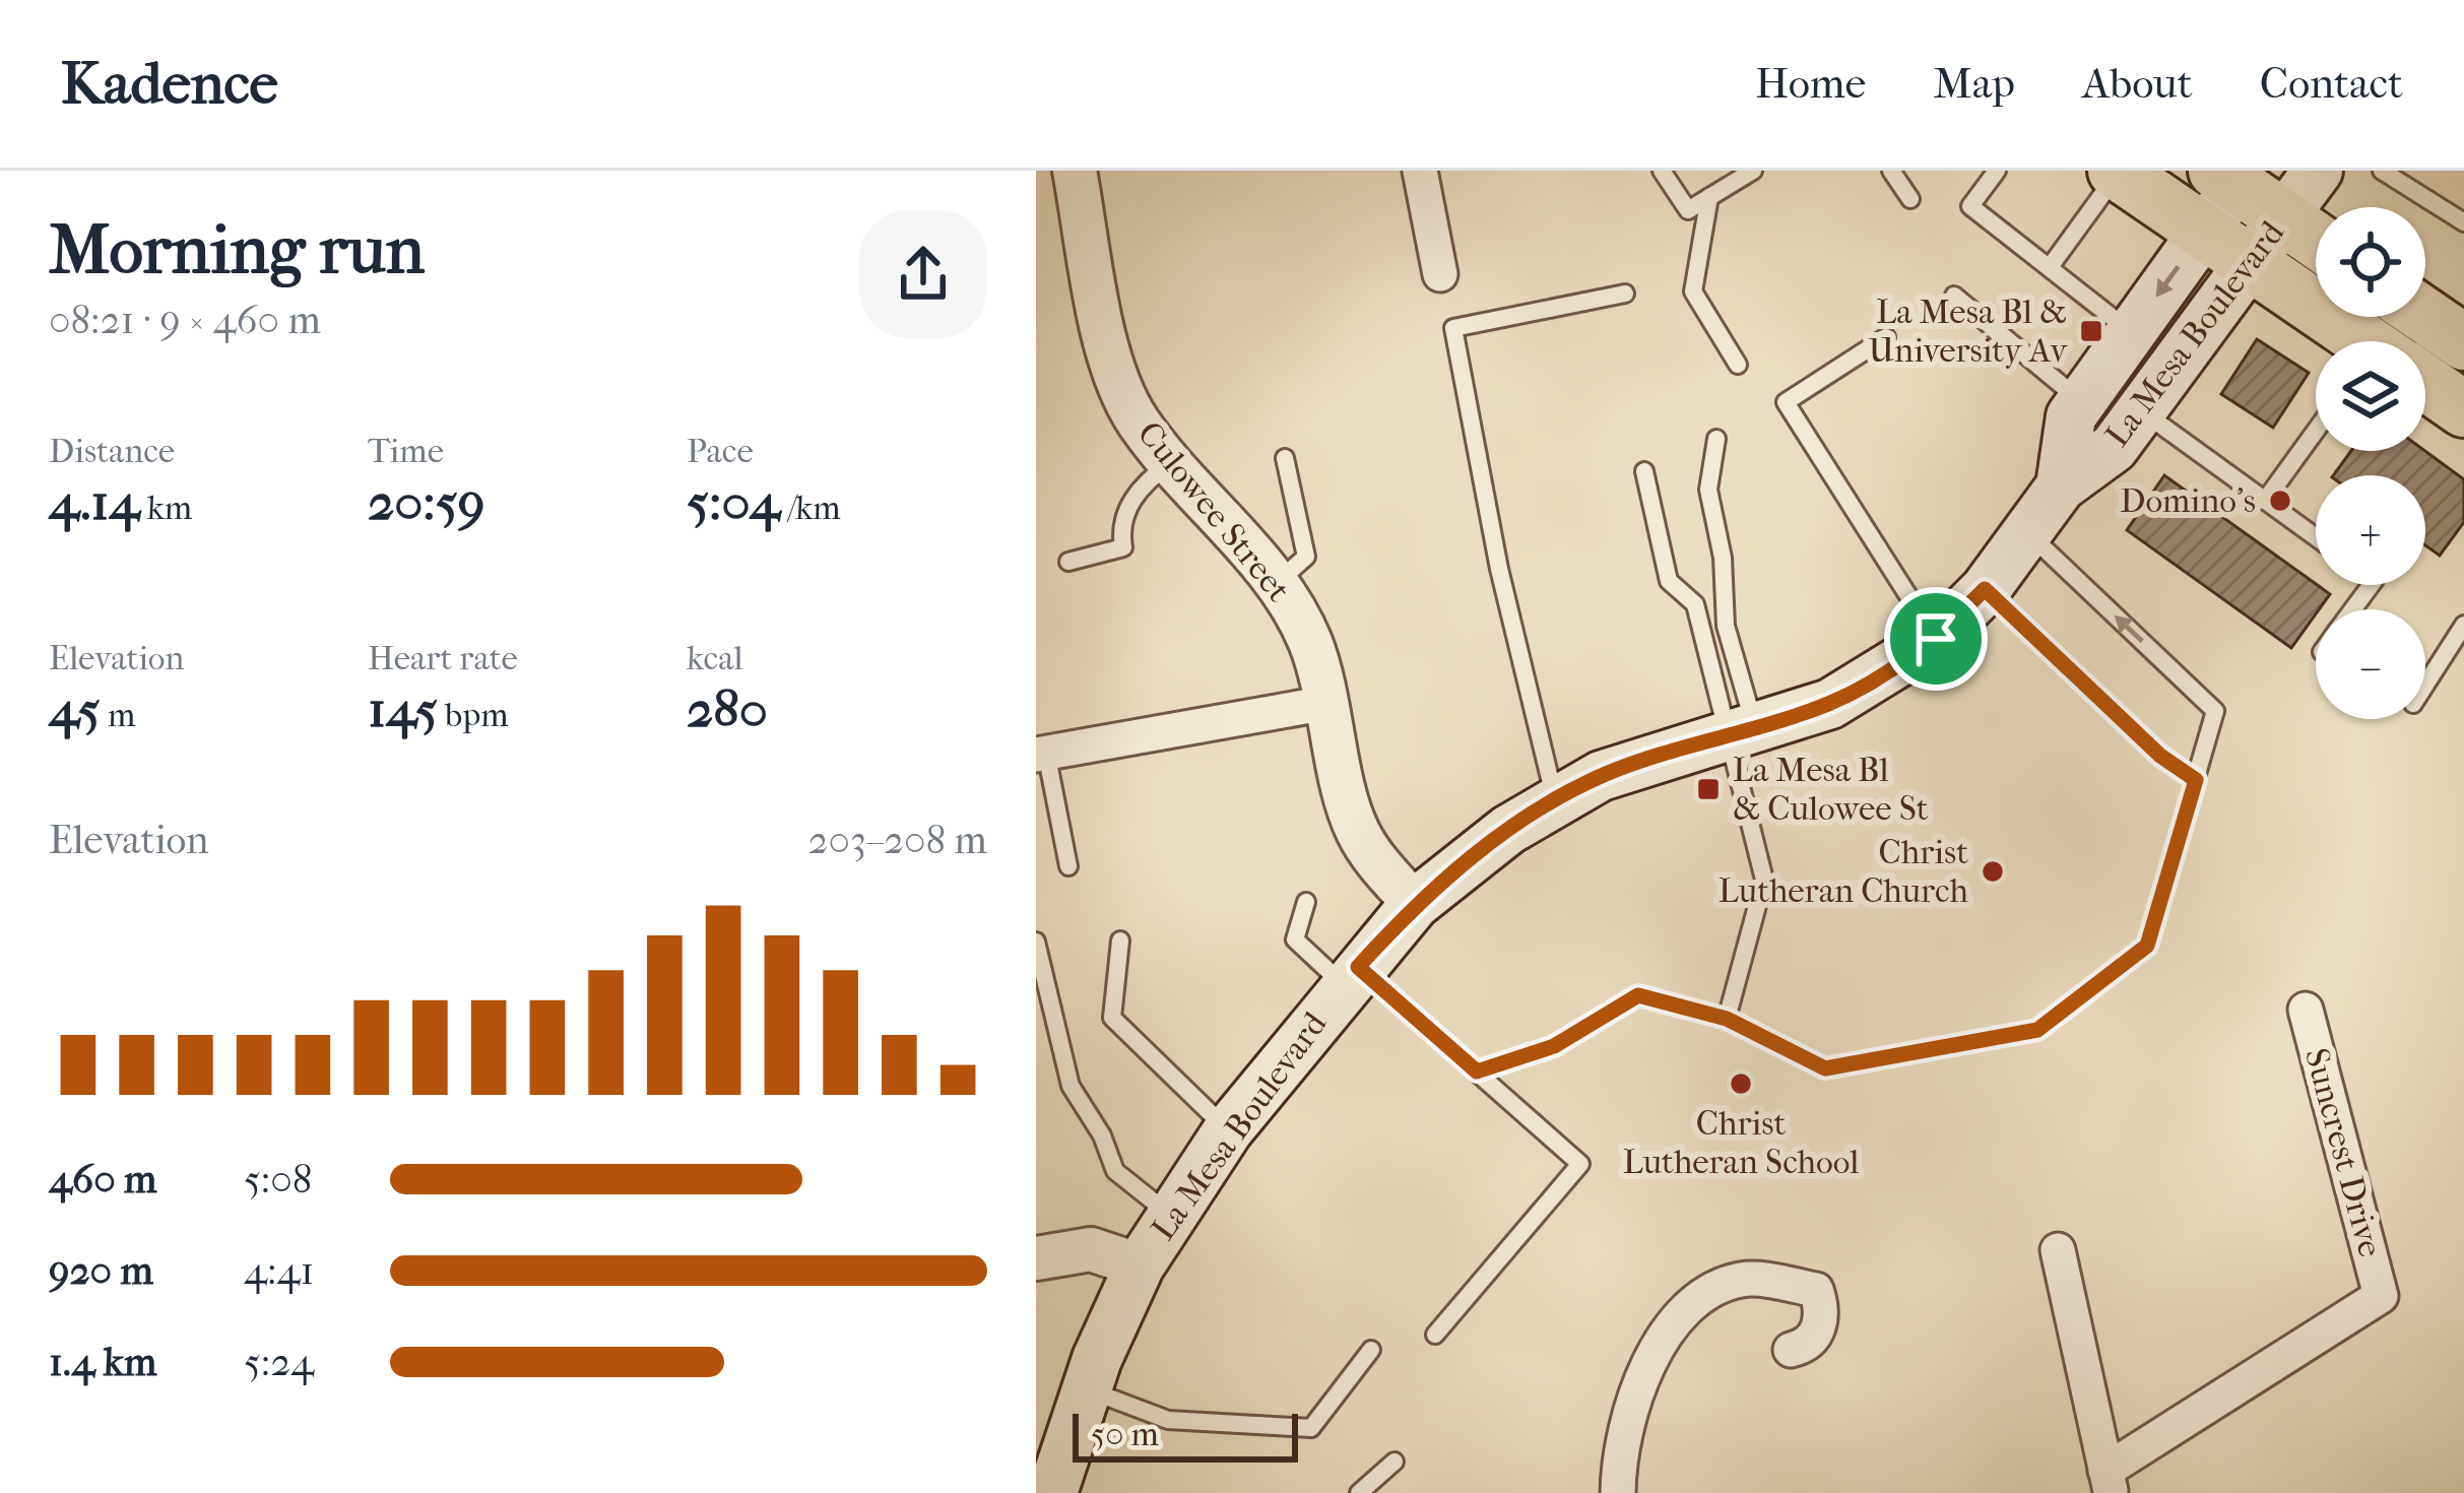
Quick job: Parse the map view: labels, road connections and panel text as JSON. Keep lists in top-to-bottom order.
{
  "streets": {
    "main road": ["La Mesa Boulevard"],
    "street": ["Culowee Street", "Suncrest Drive"]
  },
  "crossings": [
    ["La Mesa Boulevard", "Culowee Street"]
  ],
  "places": {
    "transit": ["La Mesa Bl & University Av", "La Mesa Bl & Culowee St"],
    "other": ["Domino's", "Christ Lutheran Church", "Christ Lutheran School"]
  },
  "scale_bar": "50 m",
  "page": {
    "header": "Kadence",
    "nav": [
      "Home",
      "Map",
      "About",
      "Contact"
    ],
    "heading": ["Morning run", "08:21 · 9 × 460 m"],
    "map_buttons": ["+", "−"],
    "stats": [
      ["Distance", "4.14 km"],
      ["Time", "20:59"],
      ["Pace", "5:04 /km"],
      ["Elevation", "45 m"],
      ["Heart rate", "145 bpm"],
      ["kcal", "280"]
    ],
    "chart": ["Elevation", "203–208 m"],
    "list": [
      {
        "name": "460 m",
        "note": "5:08"
      },
      {
        "name": "920 m",
        "note": "4:41"
      },
      {
        "name": "1.4 km",
        "note": "5:24"
      }
    ],
    "scale": "50 m"
  }
}
